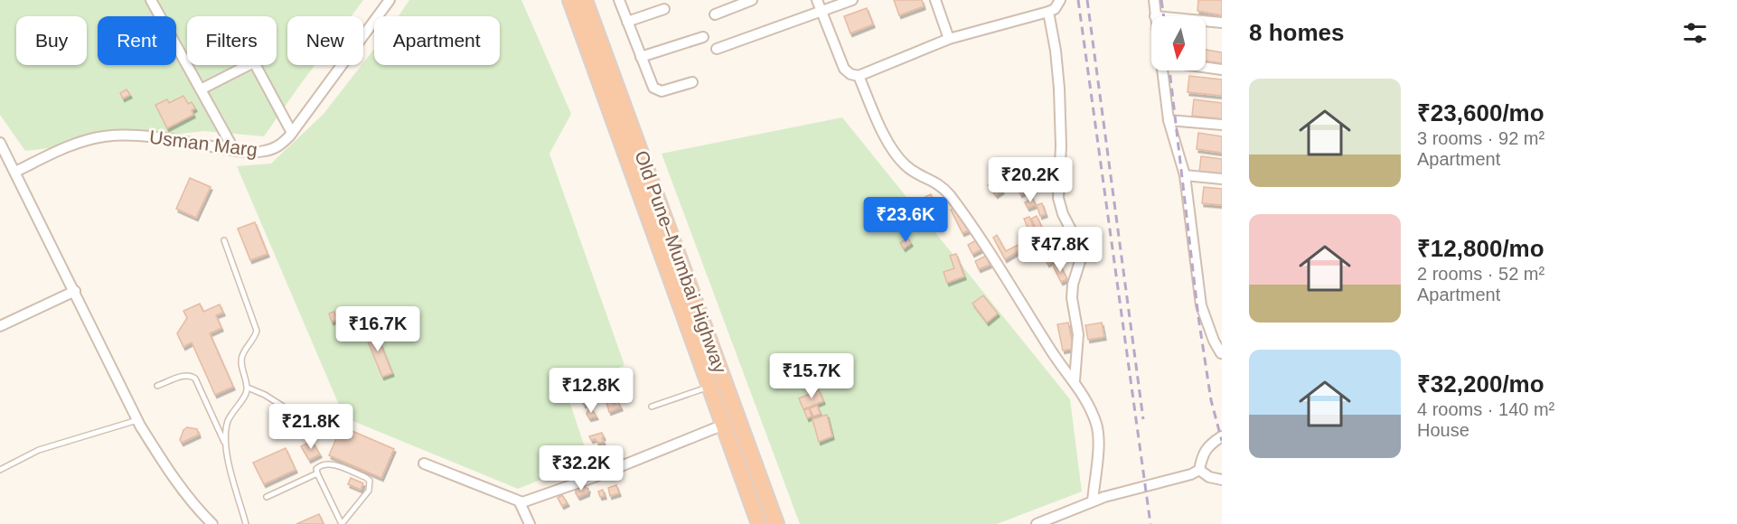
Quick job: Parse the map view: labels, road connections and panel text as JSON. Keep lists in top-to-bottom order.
{
  "streets": {
    "highway": ["Old Pune–Mumbai Highway"],
    "street": ["Usman Marg"]
  },
  "north": "bottom",
  "page": {
    "heading": "8 homes",
    "chip": [
      "Buy",
      "Rent",
      "Filters",
      "New",
      "Apartment"
    ],
    "list": [
      {
        "name": "₹23,600/mo",
        "note": "3 rooms · 92 m² · Apartment"
      },
      {
        "name": "₹12,800/mo",
        "note": "2 rooms · 52 m² · Apartment"
      },
      {
        "name": "₹32,200/mo",
        "note": "4 rooms · 140 m² · House"
      }
    ],
    "price": [
      "₹20.2K",
      "₹23.6K",
      "₹47.8K",
      "₹16.7K",
      "₹15.7K",
      "₹12.8K",
      "₹21.8K",
      "₹32.2K"
    ]
  }
}
